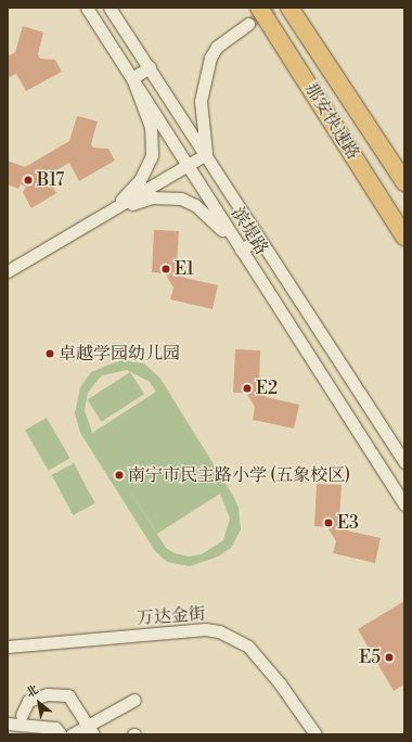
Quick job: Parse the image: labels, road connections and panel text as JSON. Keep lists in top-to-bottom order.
{
  "streets": {
    "highway": ["那安快速路"],
    "street": ["滨堤路", "万达金街"]
  },
  "places": [
    "B17",
    "E1",
    "卓越学园幼儿园",
    "E2",
    "南宁市民主路小学 (五象校区)",
    "E3",
    "E5"
  ],
  "north": "top left"
}
